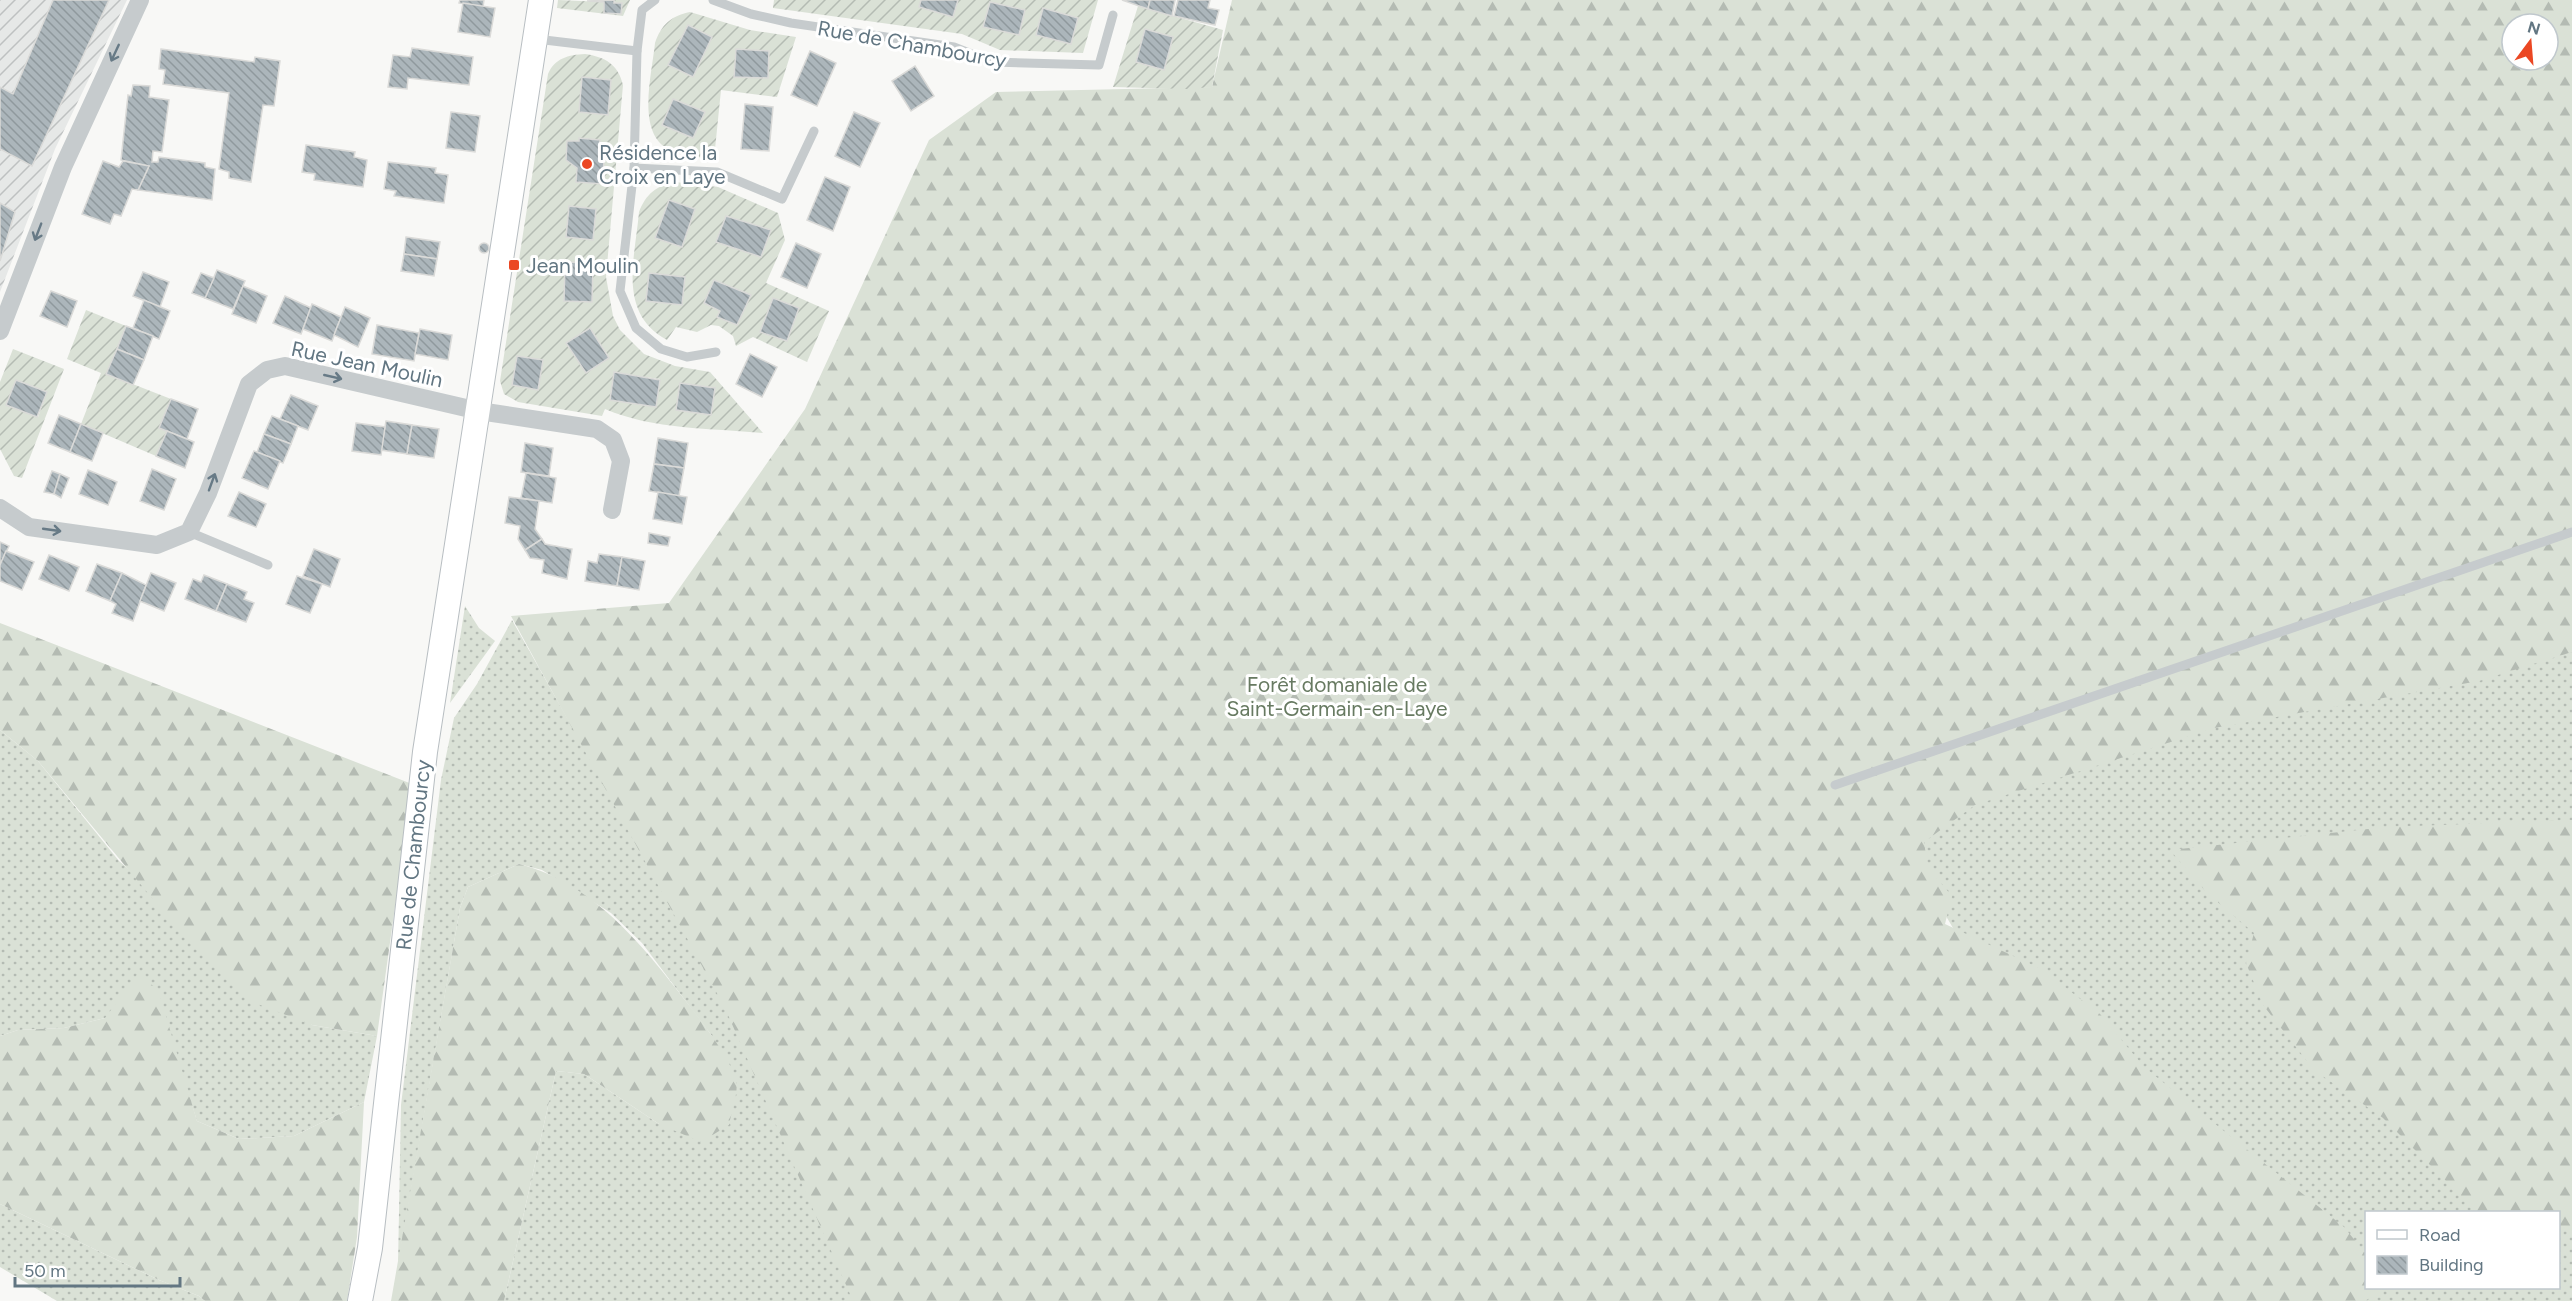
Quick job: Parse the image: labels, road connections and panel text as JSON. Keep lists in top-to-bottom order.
{
  "streets": {
    "street": ["Rue de Chambourcy", "Rue Jean Moulin"]
  },
  "crossings": [
    ["Rue de Chambourcy", "Rue Jean Moulin"]
  ],
  "parks": ["Forêt domaniale de Saint-Germain-en-Laye"],
  "places": {
    "other": ["Résidence la Croix en Laye"],
    "transit": ["Jean Moulin"]
  },
  "legend": ["Road", "Building"],
  "scale_bar": "50 m",
  "north": "top"
}
